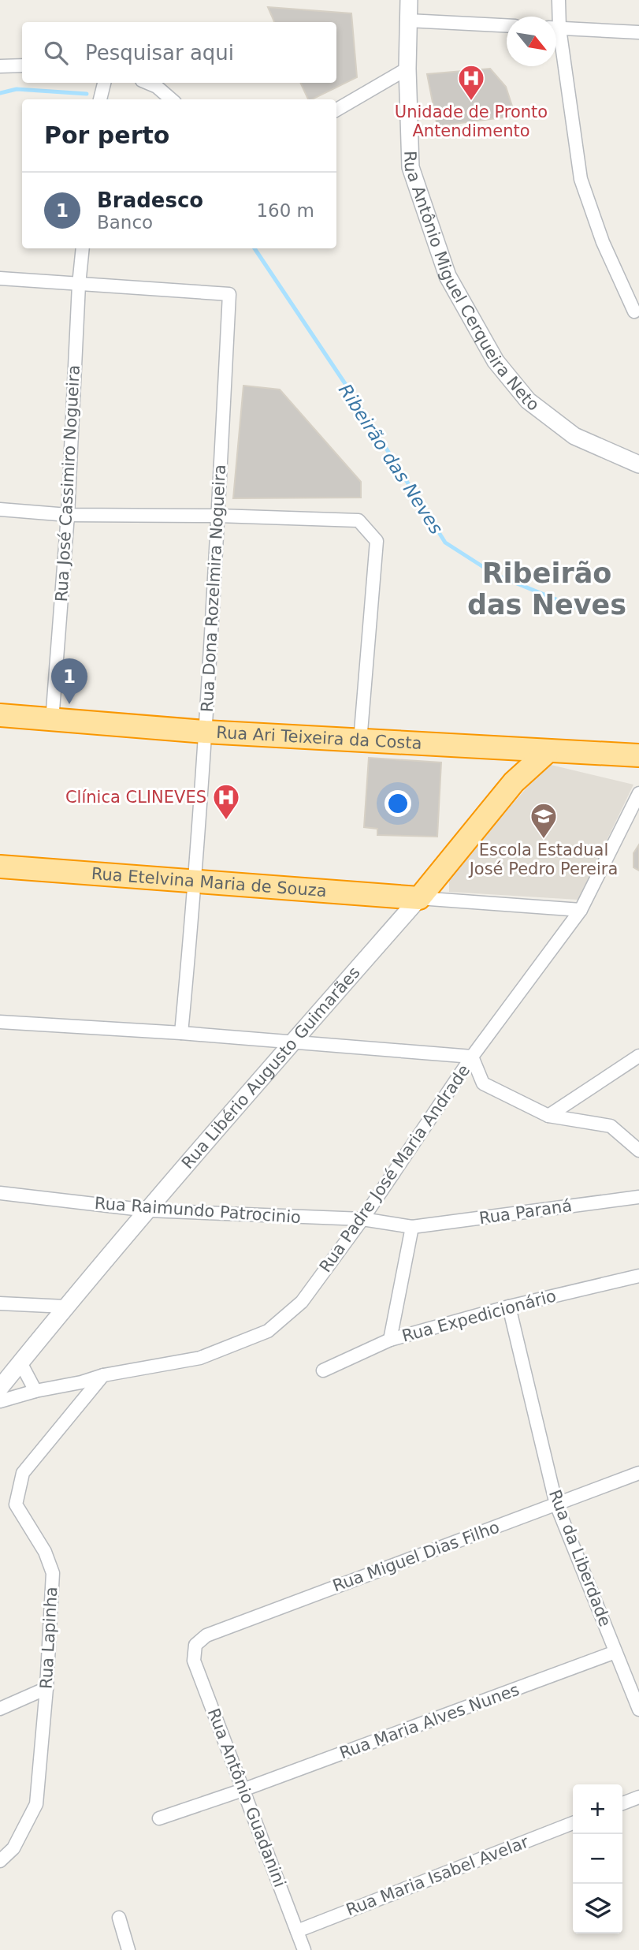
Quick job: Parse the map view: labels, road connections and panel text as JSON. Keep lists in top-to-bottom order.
{
  "streets": {
    "highway": ["Rua Ari Teixeira da Costa", "Rua Etelvina Maria de Souza", "Rua Libério Augusto Guimarães"],
    "street": [
      "Rua Antônio Miguel Cerqueira Neto",
      "Rua José Cassimiro Nogueira",
      "Rua Dona Rozelmira Nogueira",
      "Rua Padre José Maria Andrade",
      "Rua Raimundo Patrocinio",
      "Rua Paraná",
      "Rua Expedicionário",
      "Rua Miguel Dias Filho",
      "Rua da Liberdade",
      "Rua Lapinha",
      "Rua Maria Alves Nunes",
      "Rua Antônio Guadanini",
      "Rua Maria Isabel Avelar"
    ]
  },
  "crossings": [
    ["Rua José Cassimiro Nogueira", "Rua Dona Rozelmira Nogueira"],
    ["Rua José Cassimiro Nogueira", "Rua Ari Teixeira da Costa"],
    ["Rua Dona Rozelmira Nogueira", "Rua Ari Teixeira da Costa"],
    ["Rua Dona Rozelmira Nogueira", "Rua Etelvina Maria de Souza"],
    ["Rua Ari Teixeira da Costa", "Rua Libério Augusto Guimarães"],
    ["Rua Etelvina Maria de Souza", "Rua Libério Augusto Guimarães"],
    ["Rua Libério Augusto Guimarães", "Rua Raimundo Patrocinio"],
    ["Rua Padre José Maria Andrade", "Rua Raimundo Patrocinio"],
    ["Rua Padre José Maria Andrade", "Rua Paraná"],
    ["Rua Padre José Maria Andrade", "Rua Lapinha"],
    ["Rua Raimundo Patrocinio", "Rua Paraná"],
    ["Rua Expedicionário", "Rua da Liberdade"],
    ["Rua Miguel Dias Filho", "Rua da Liberdade"],
    ["Rua Miguel Dias Filho", "Rua Antônio Guadanini"],
    ["Rua da Liberdade", "Rua Maria Alves Nunes"],
    ["Rua Maria Alves Nunes", "Rua Antônio Guadanini"],
    ["Rua Antônio Guadanini", "Rua Maria Isabel Avelar"]
  ],
  "districts": ["Ribeirão das Neves"],
  "water": ["Ribeirão das Neves"],
  "places": {
    "hospital": ["Unidade de Pronto Antendimento", "Clínica CLINEVES"],
    "school or university": ["Escola Estadual José Pedro Pereira"]
  },
  "north": "bottom right",
  "page": {
    "search": "Pesquisar aqui",
    "heading": "Por perto",
    "list": [
      {
        "mark": "1",
        "name": "Bradesco",
        "note": "Banco",
        "value": "160 m"
      }
    ],
    "pins": "1",
    "map_buttons": ["+", "−"]
  }
}
